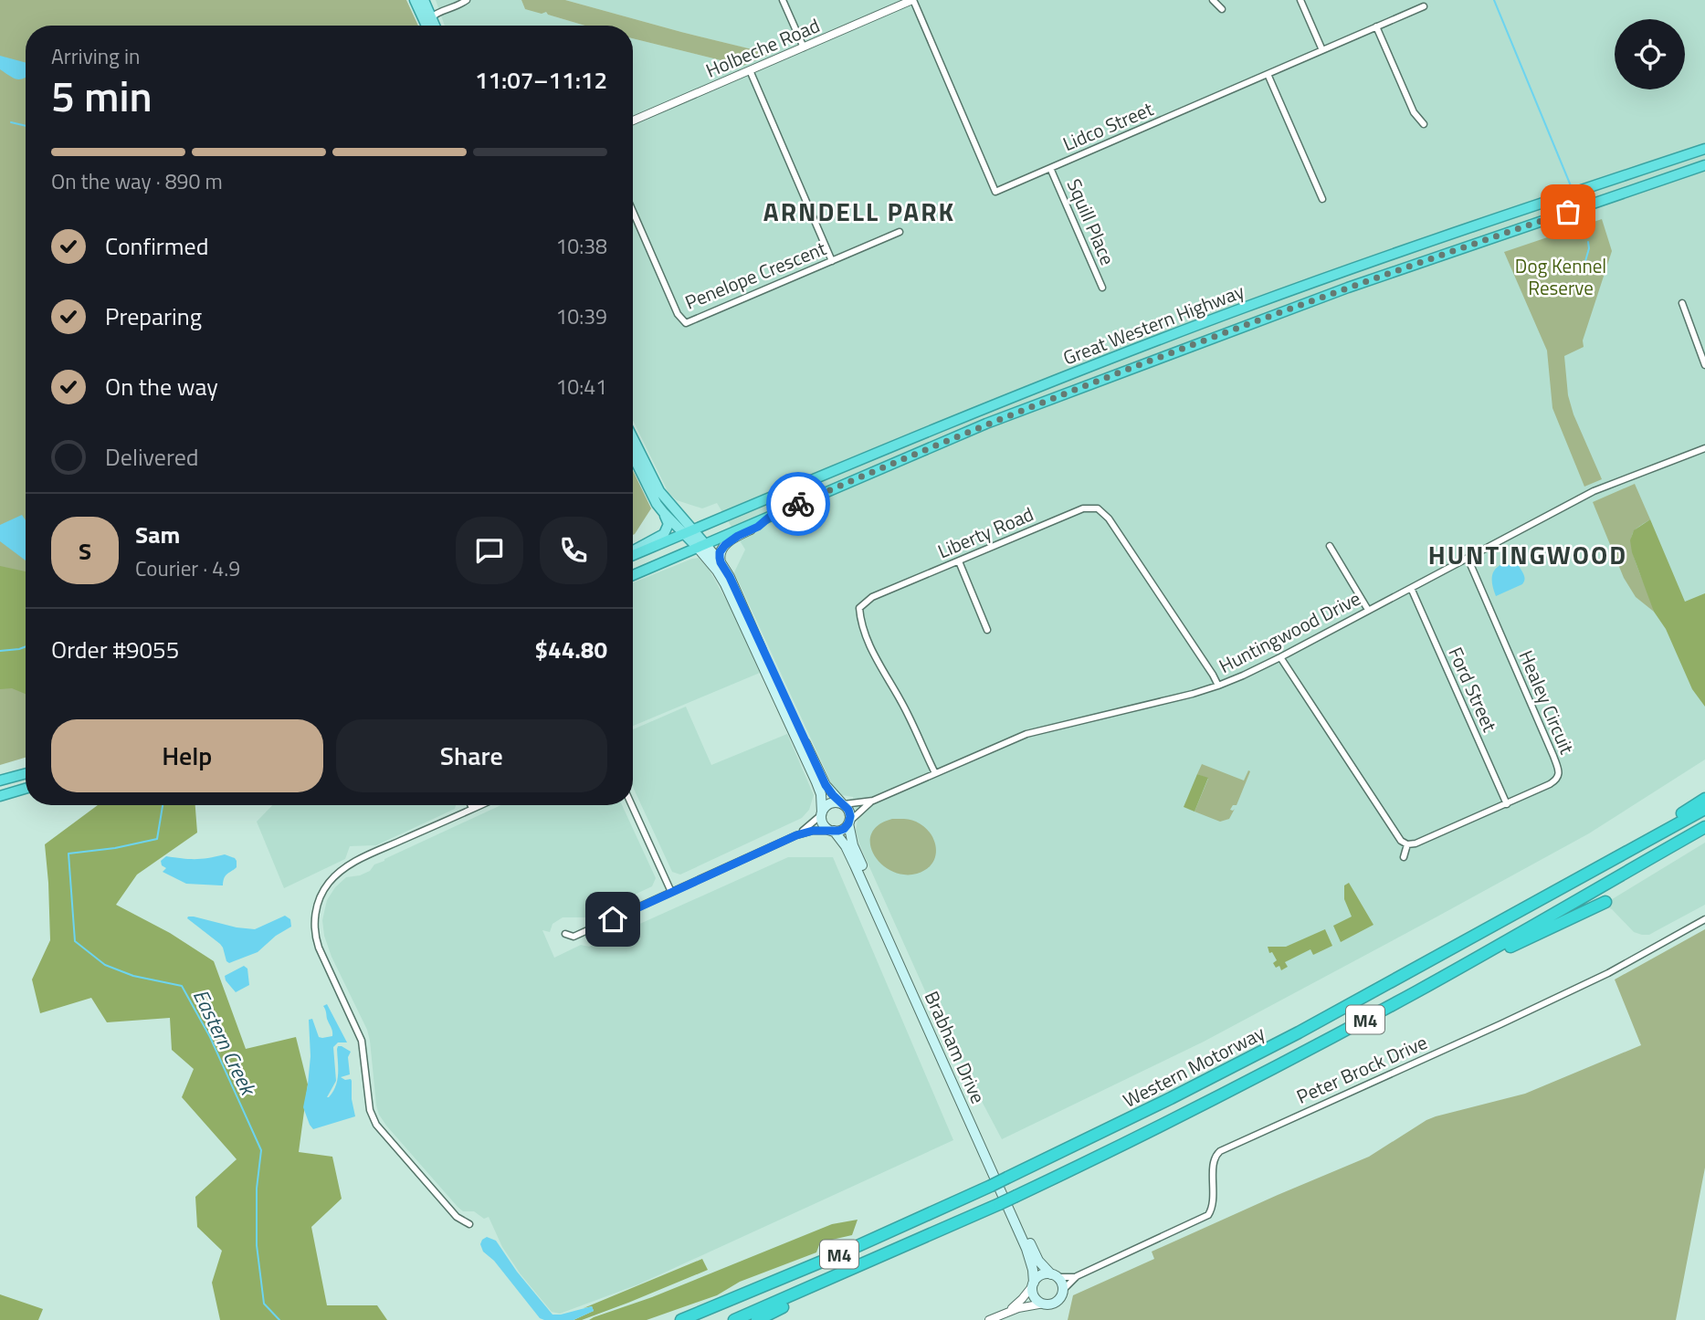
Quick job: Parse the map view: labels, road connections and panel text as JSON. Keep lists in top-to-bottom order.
{
  "streets": {
    "highway": ["Great Western Highway", "M4", "Western Motorway"],
    "main road": ["Brabham Drive"],
    "street": [
      "Holbeche Road",
      "Lidco Street",
      "Squill Place",
      "Penelope Crescent",
      "Liberty Road",
      "Huntingwood Drive",
      "Ford Street",
      "Healey Circuit",
      "Peter Brock Drive"
    ]
  },
  "crossings": [
    ["Holbeche Road", "Lidco Street"],
    ["Lidco Street", "Squill Place"],
    ["Liberty Road", "Huntingwood Drive"],
    ["Huntingwood Drive", "Ford Street"],
    ["Huntingwood Drive", "Healey Circuit"],
    ["Huntingwood Drive", "Brabham Drive"],
    ["Ford Street", "Healey Circuit"],
    ["Brabham Drive", "Peter Brock Drive"]
  ],
  "districts": ["ARNDELL PARK", "HUNTINGWOOD"],
  "water": ["Eastern Creek"],
  "parks": ["Dog Kennel Reserve"],
  "page": {
    "heading": ["5 min", "Arriving in", "11:07–11:12"],
    "panel": [
      "Sam",
      "Courier · 4.9",
      "Order #9055",
      "$44.80"
    ],
    "bar": "On the way · 890 m",
    "list": [
      ["Confirmed", "10:38"],
      ["Preparing", "10:39"],
      ["On the way", "10:41"],
      "Delivered"
    ],
    "round": "S",
    "buttons": ["Help", "Share"]
  }
}
